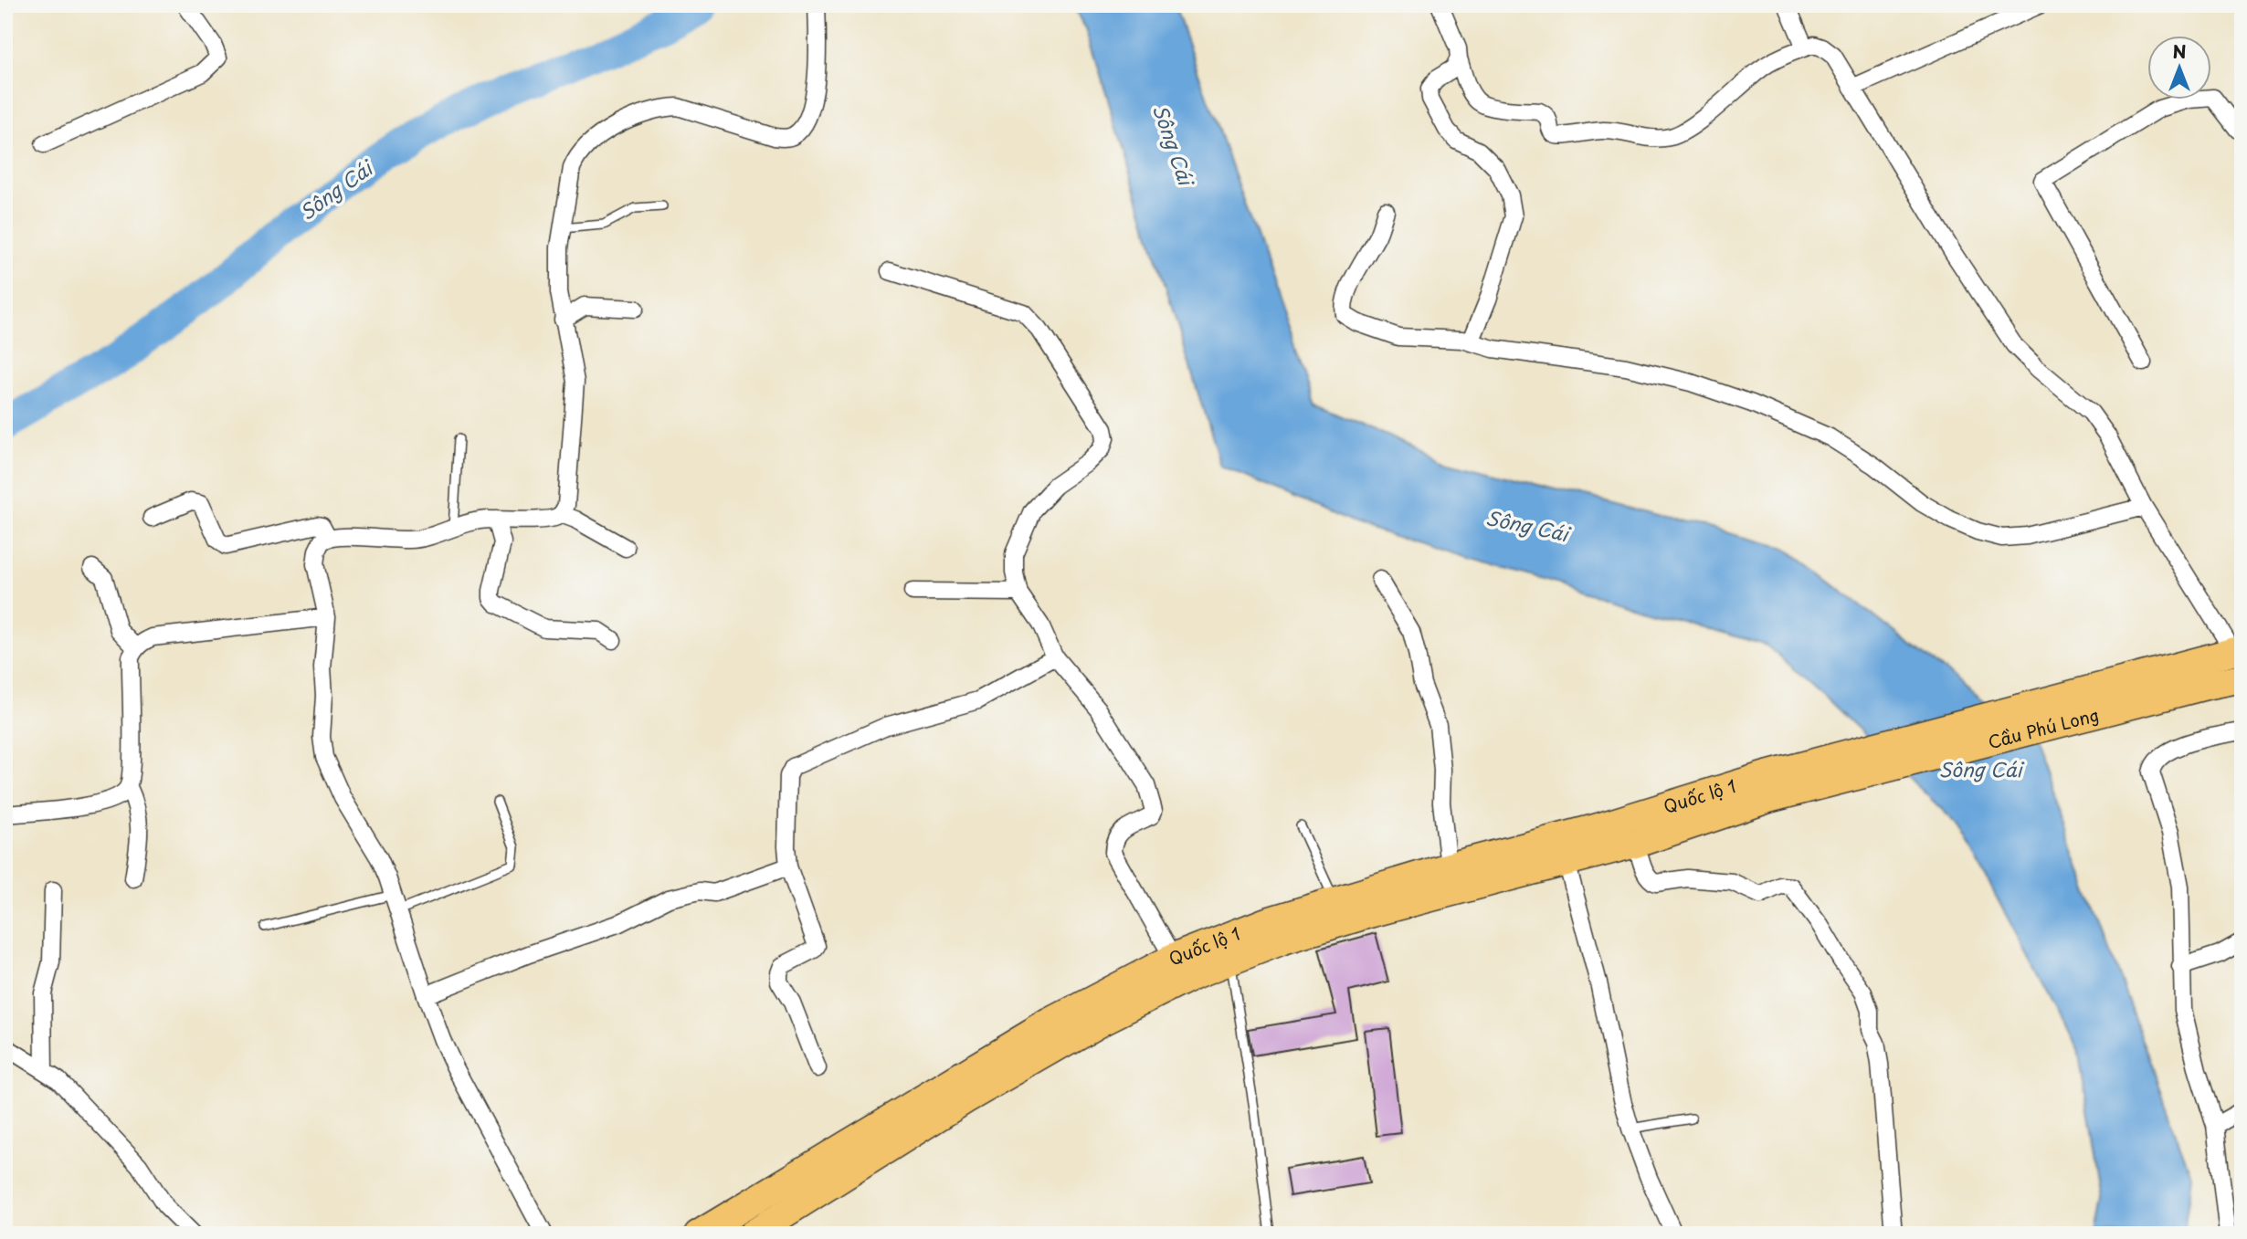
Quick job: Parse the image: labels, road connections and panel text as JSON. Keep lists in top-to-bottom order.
{
  "streets": {
    "highway": ["Cầu Phú Long", "Quốc lộ 1"]
  },
  "crossings": [
    ["Cầu Phú Long", "Quốc lộ 1"]
  ],
  "water": ["Sông Cái"],
  "north": "top"
}
